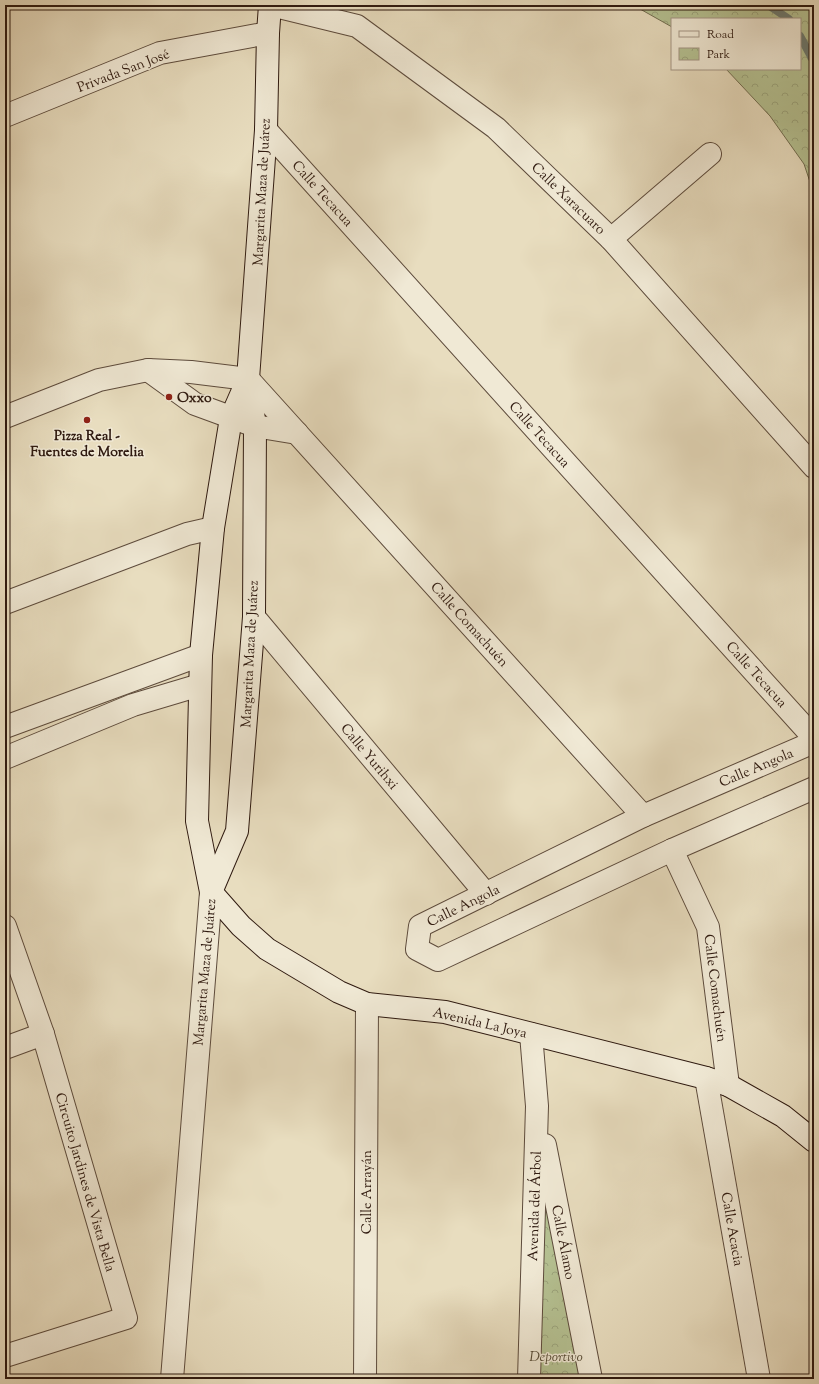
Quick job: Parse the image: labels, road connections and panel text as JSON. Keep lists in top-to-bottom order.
{
  "streets": {
    "street": [
      "Privada San José",
      "Margarita Maza de Juárez",
      "Calle Tecacua",
      "Calle Xaracuaro",
      "Calle Comachuén",
      "Calle Yurihxi",
      "Calle Angola",
      "Avenida La Joya",
      "Circuito Jardines de Vista Bella",
      "Calle Arrayán",
      "Avenida del Árbol",
      "Calle Acacia",
      "Calle Álamo"
    ]
  },
  "crossings": [
    ["Privada San José", "Margarita Maza de Juárez"],
    ["Margarita Maza de Juárez", "Calle Tecacua"],
    ["Margarita Maza de Juárez", "Calle Xaracuaro"],
    ["Margarita Maza de Juárez", "Calle Comachuén"],
    ["Margarita Maza de Juárez", "Calle Yurihxi"],
    ["Margarita Maza de Juárez", "Avenida La Joya"],
    ["Calle Comachuén", "Calle Angola"],
    ["Calle Comachuén", "Avenida La Joya"],
    ["Calle Yurihxi", "Calle Angola"],
    ["Avenida La Joya", "Calle Arrayán"],
    ["Avenida La Joya", "Avenida del Árbol"],
    ["Avenida La Joya", "Calle Acacia"],
    ["Avenida del Árbol", "Calle Álamo"]
  ],
  "parks": ["Deportivo"],
  "places": ["Oxxo", "Pizza Real - Fuentes de Morelia"],
  "legend": ["Road", "Park"]
}
